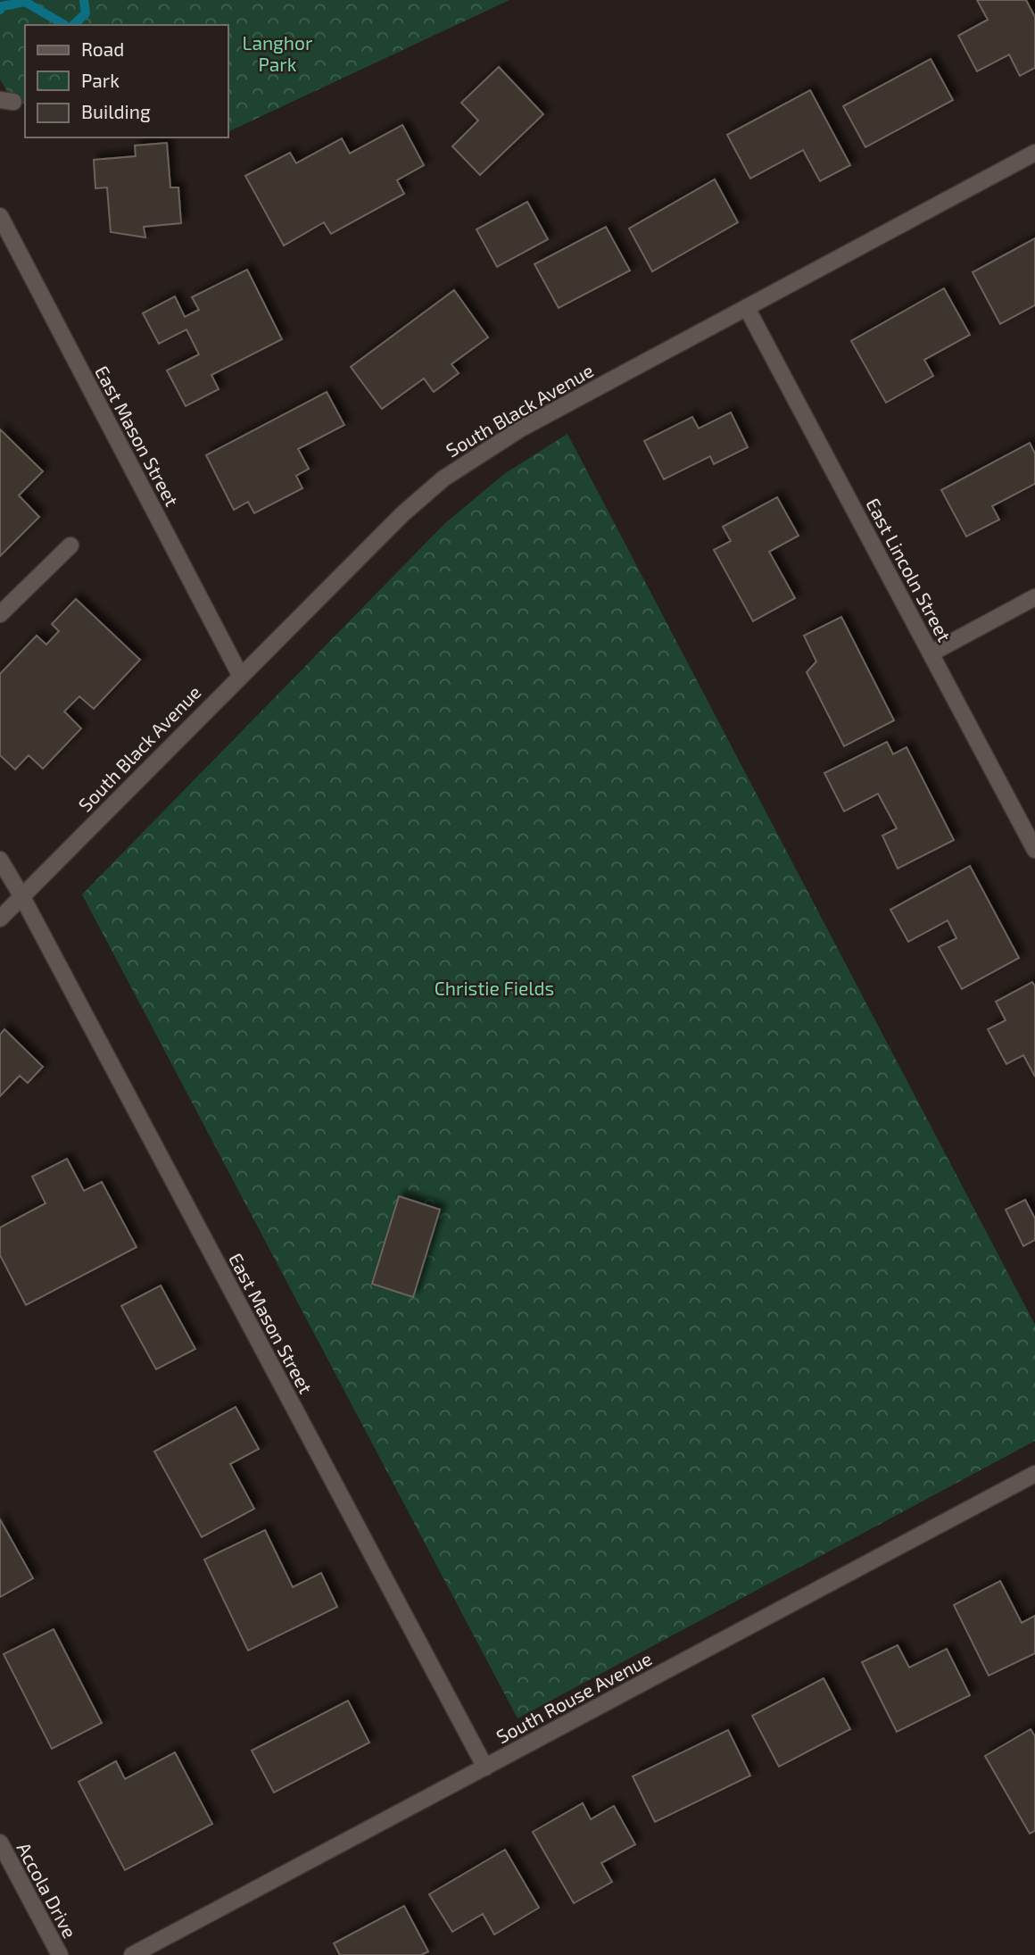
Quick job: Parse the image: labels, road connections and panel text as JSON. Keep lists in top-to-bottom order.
{
  "streets": {
    "street": [
      "South Black Avenue",
      "East Mason Street",
      "East Lincoln Street",
      "South Rouse Avenue",
      "Accola Drive"
    ]
  },
  "crossings": [
    ["South Black Avenue", "East Mason Street"],
    ["South Black Avenue", "East Lincoln Street"],
    ["East Mason Street", "South Rouse Avenue"]
  ],
  "parks": ["Langhor Park", "Christie Fields"],
  "legend": ["Road", "Park", "Building"]
}
